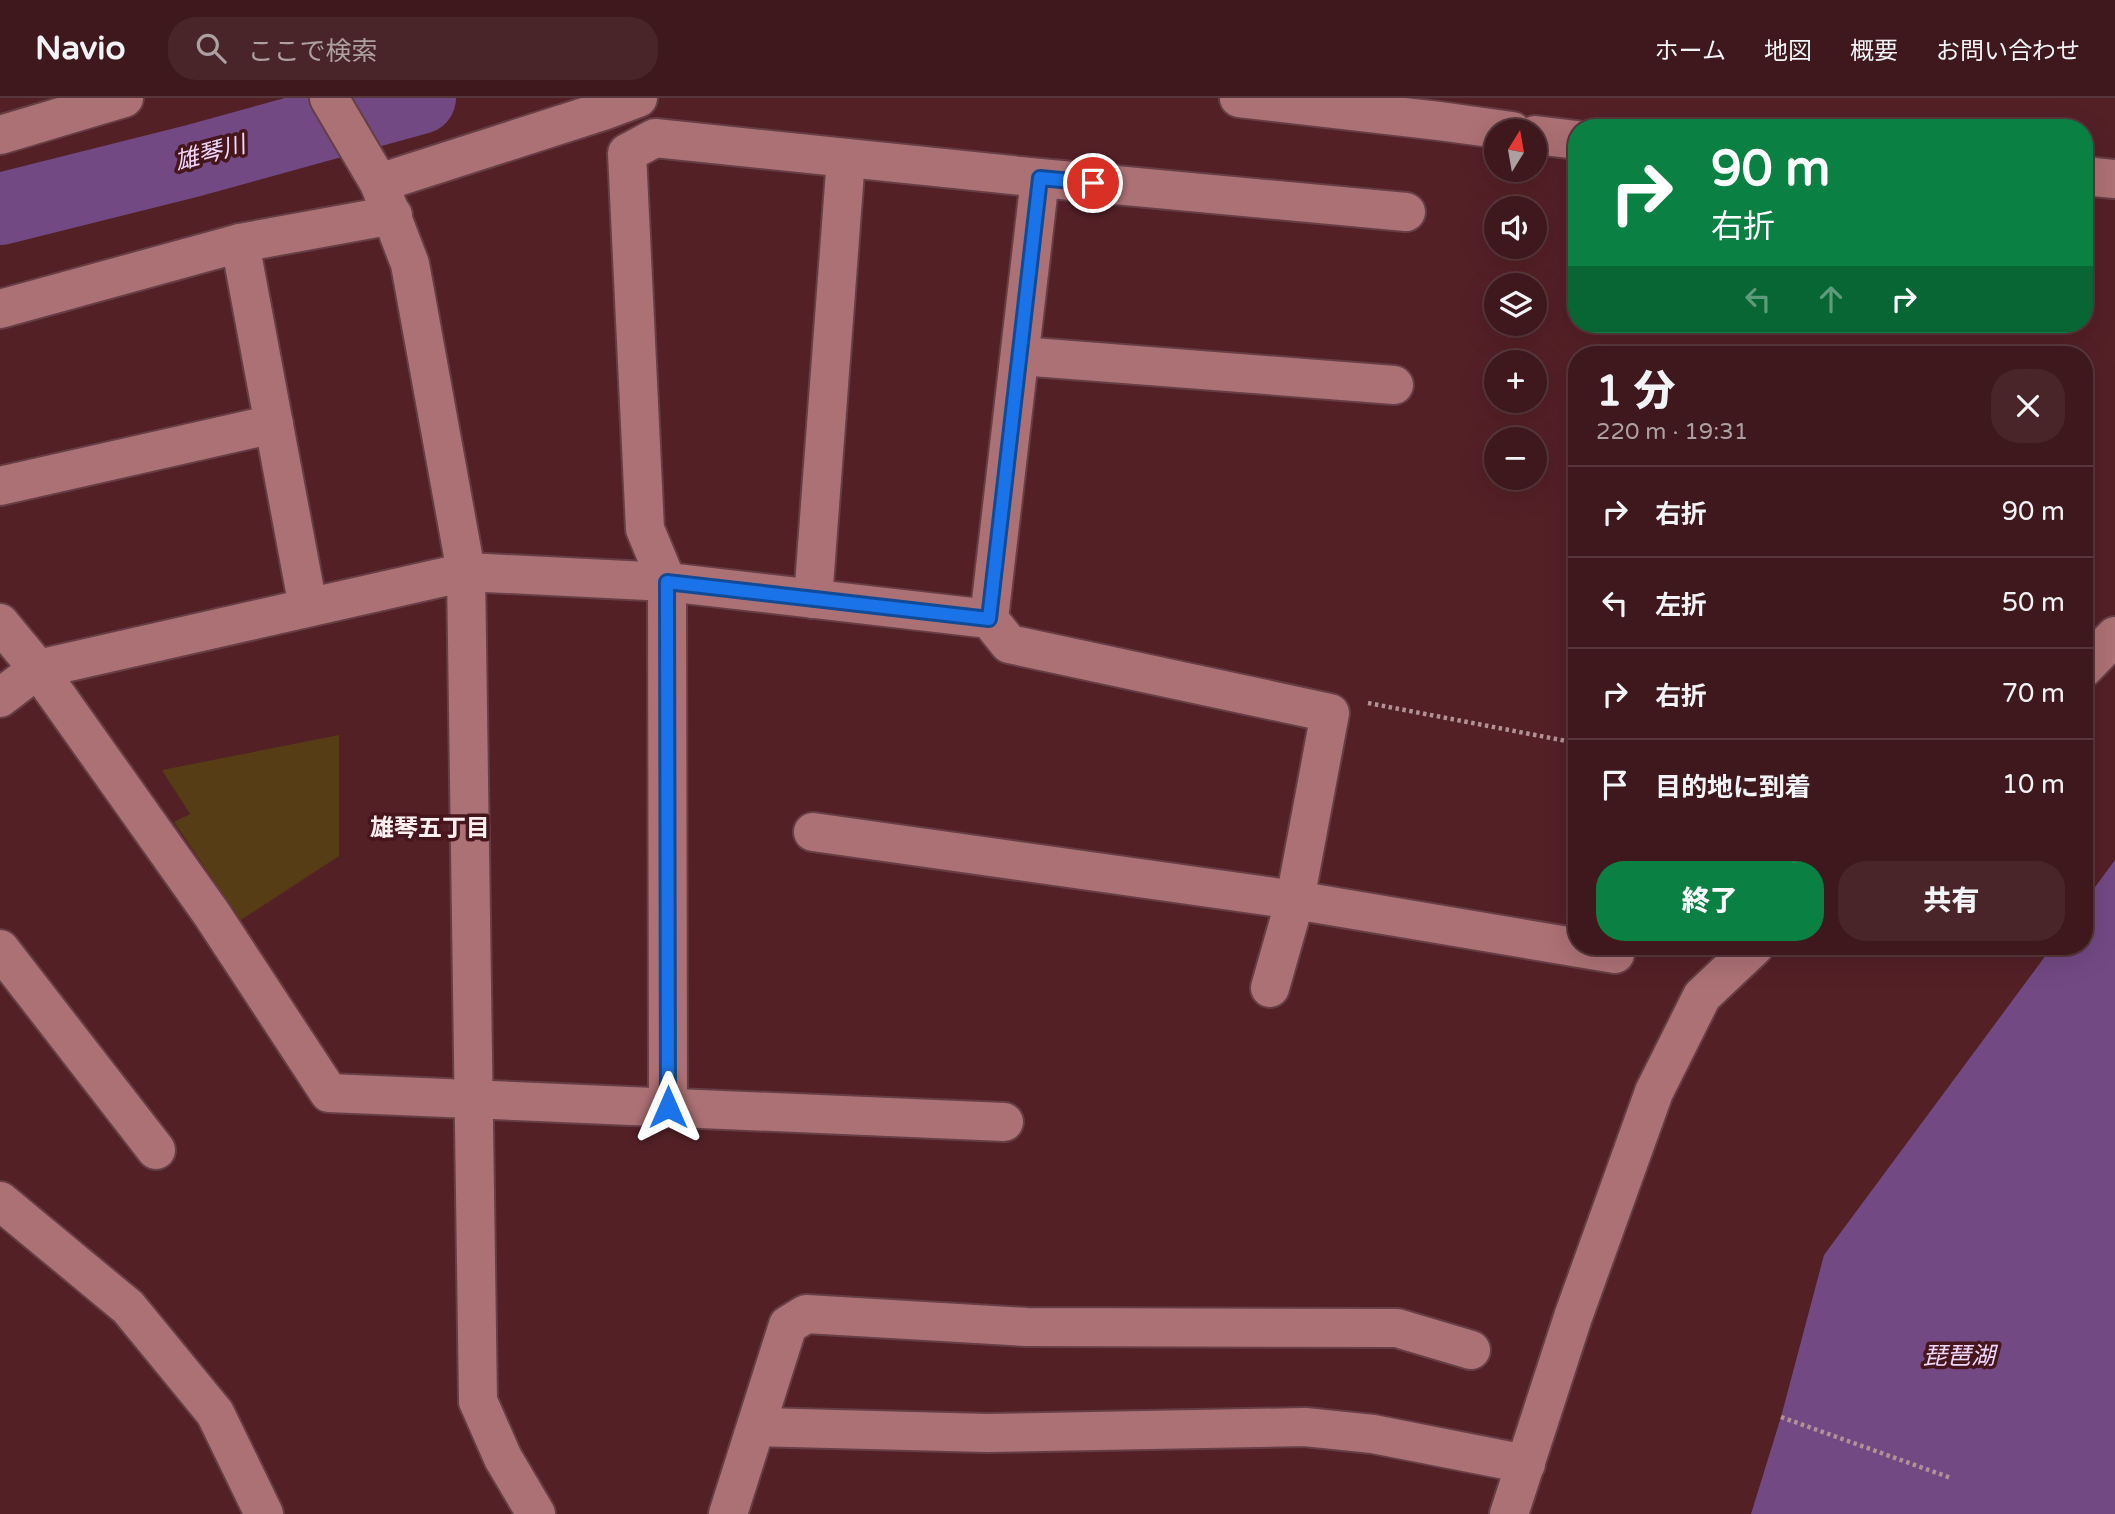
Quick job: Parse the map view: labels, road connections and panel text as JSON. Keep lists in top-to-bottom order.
{
  "districts": ["雄琴五丁目"],
  "water": ["雄琴川", "琵琶湖"],
  "north": "top",
  "page": {
    "header": "Navio",
    "search": "ここで検索",
    "nav": [
      "ホーム",
      "地図",
      "概要",
      "お問い合わせ"
    ],
    "map_buttons": ["+", "−"],
    "turn": ["90 m", "右折"],
    "heading": ["1 分", "220 m · 19:31"],
    "list": [
      {
        "name": "右折",
        "value": "90 m"
      },
      {
        "name": "左折",
        "value": "50 m"
      },
      {
        "name": "右折",
        "value": "70 m"
      },
      {
        "name": "目的地に到着",
        "value": "10 m"
      }
    ],
    "buttons": ["終了", "共有"]
  }
}
